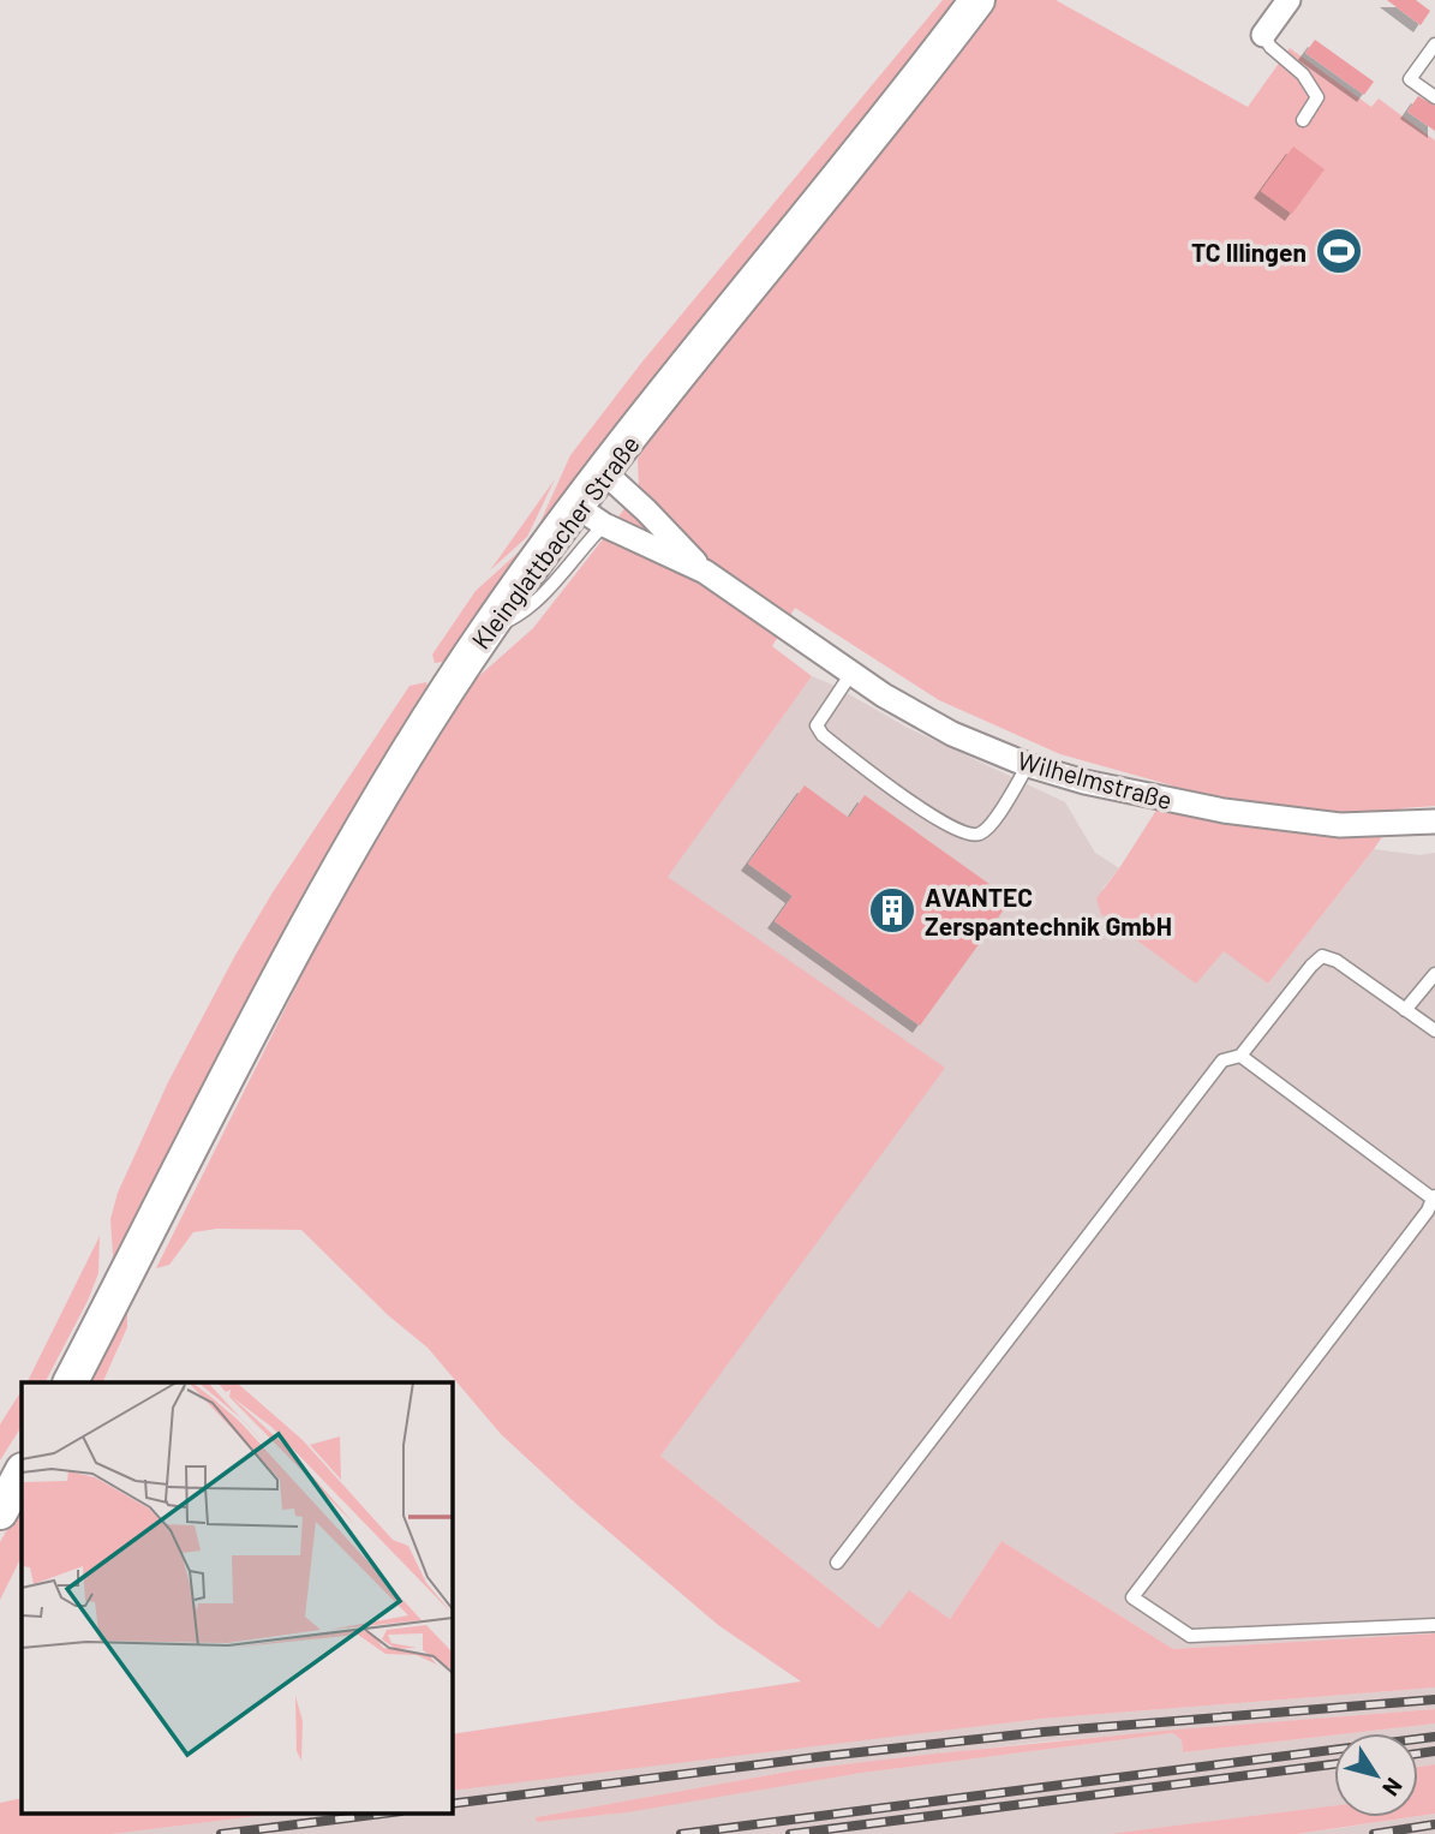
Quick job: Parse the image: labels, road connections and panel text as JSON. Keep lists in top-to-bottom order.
{
  "streets": {
    "street": ["Kleinglattbacher Straße", "Wilhelmstraße"]
  },
  "crossings": [
    ["Kleinglattbacher Straße", "Wilhelmstraße"]
  ],
  "places": {
    "sports": ["TC Illingen"],
    "building": ["AVANTEC Zerspantechnik GmbH"]
  },
  "north": "bottom right"
}
